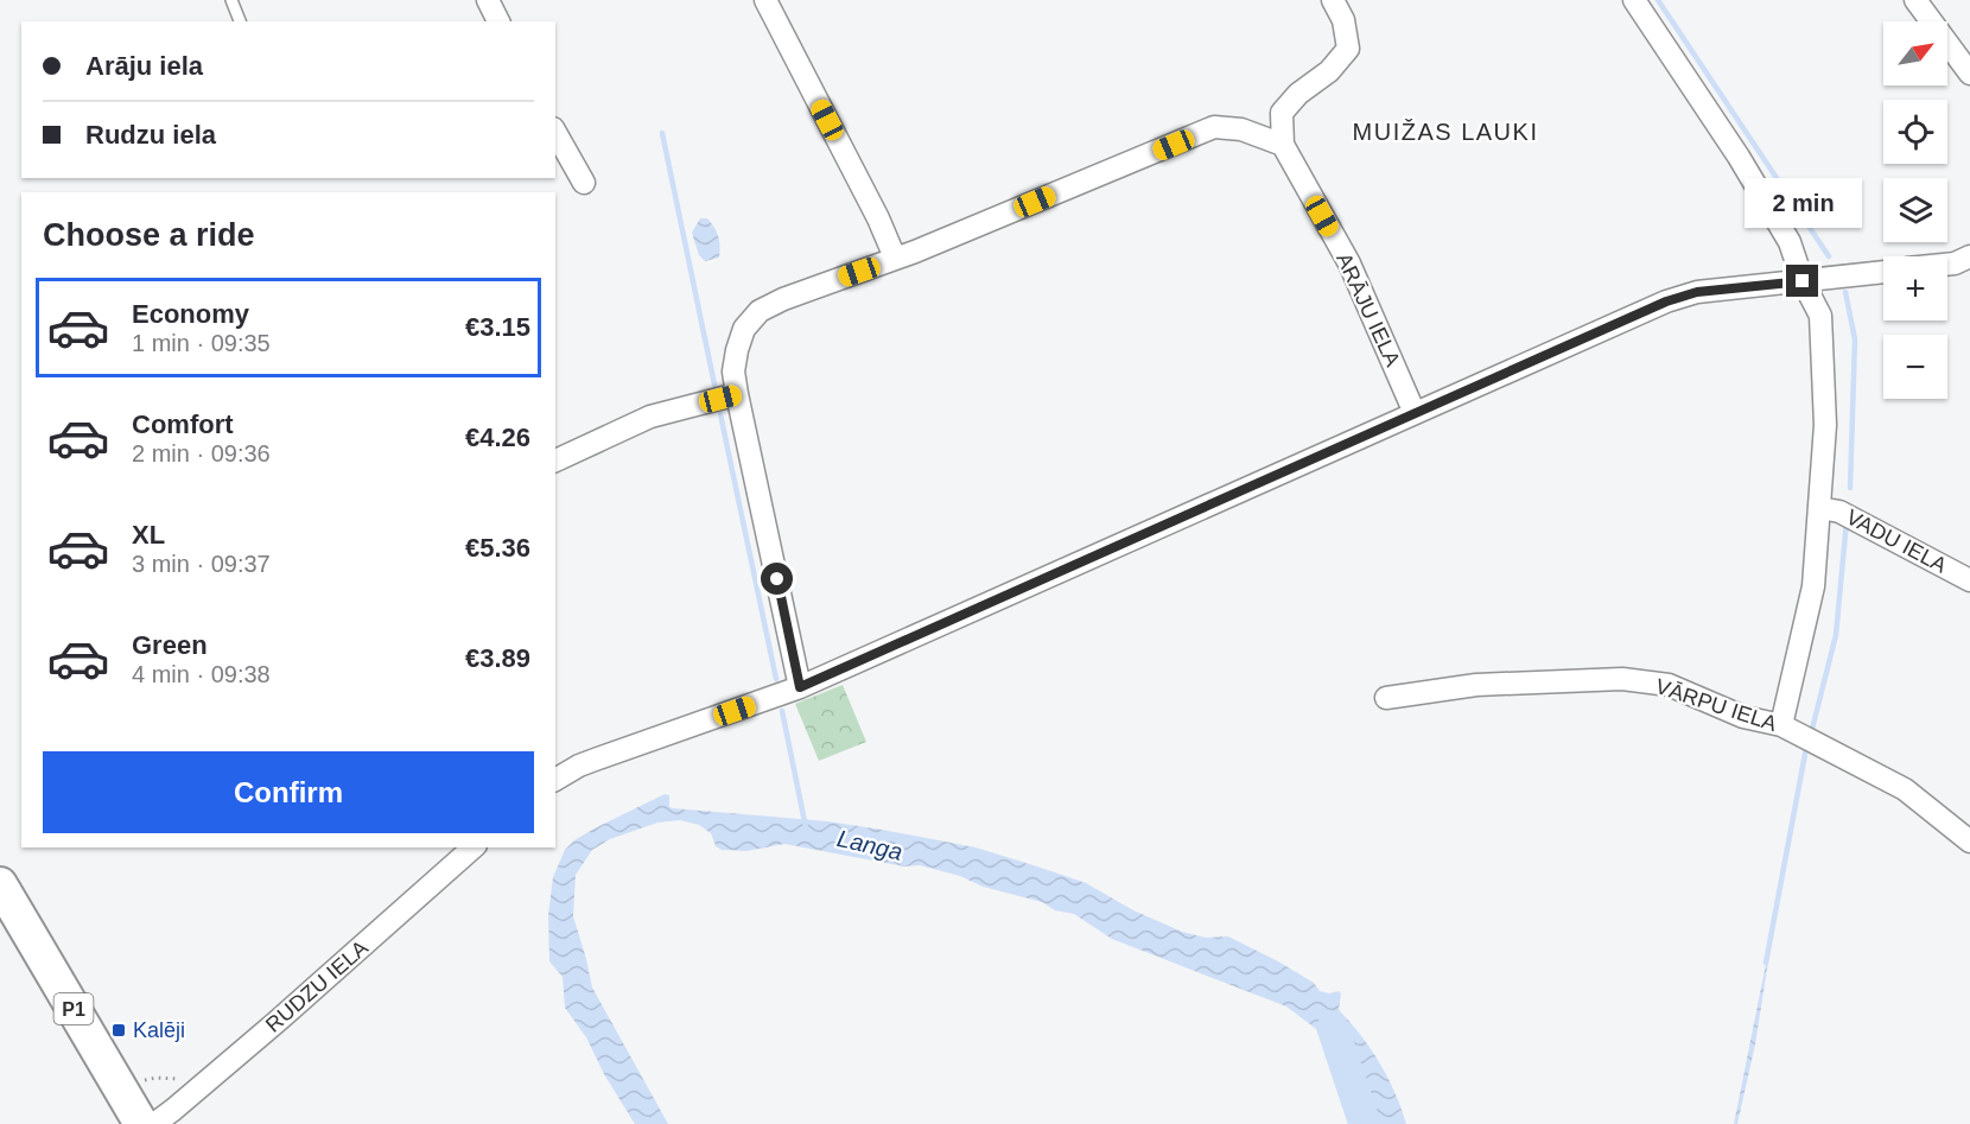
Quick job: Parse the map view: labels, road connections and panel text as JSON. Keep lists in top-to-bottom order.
{
  "streets": {
    "main road": ["P1"],
    "street": [
      "ARĀJU IELA",
      "VADU IELA",
      "VĀRPU IELA",
      "RUDZU IELA"
    ]
  },
  "districts": ["MUIŽAS LAUKI"],
  "water": ["Langa"],
  "places": {
    "transit": ["Kalēji"]
  },
  "north": "top right",
  "page": {
    "map_buttons": ["+", "−"],
    "banner": ["Arāju iela", "Rudzu iela"],
    "bubble": "2 min",
    "heading": "Choose a ride",
    "list": [
      {
        "name": "Economy",
        "note": "1 min · 09:35",
        "value": "€3.15"
      },
      {
        "name": "Comfort",
        "note": "2 min · 09:36",
        "value": "€4.26"
      },
      {
        "name": "XL",
        "note": "3 min · 09:37",
        "value": "€5.36"
      },
      {
        "name": "Green",
        "note": "4 min · 09:38",
        "value": "€3.89"
      }
    ],
    "buttons": "Confirm"
  }
}
